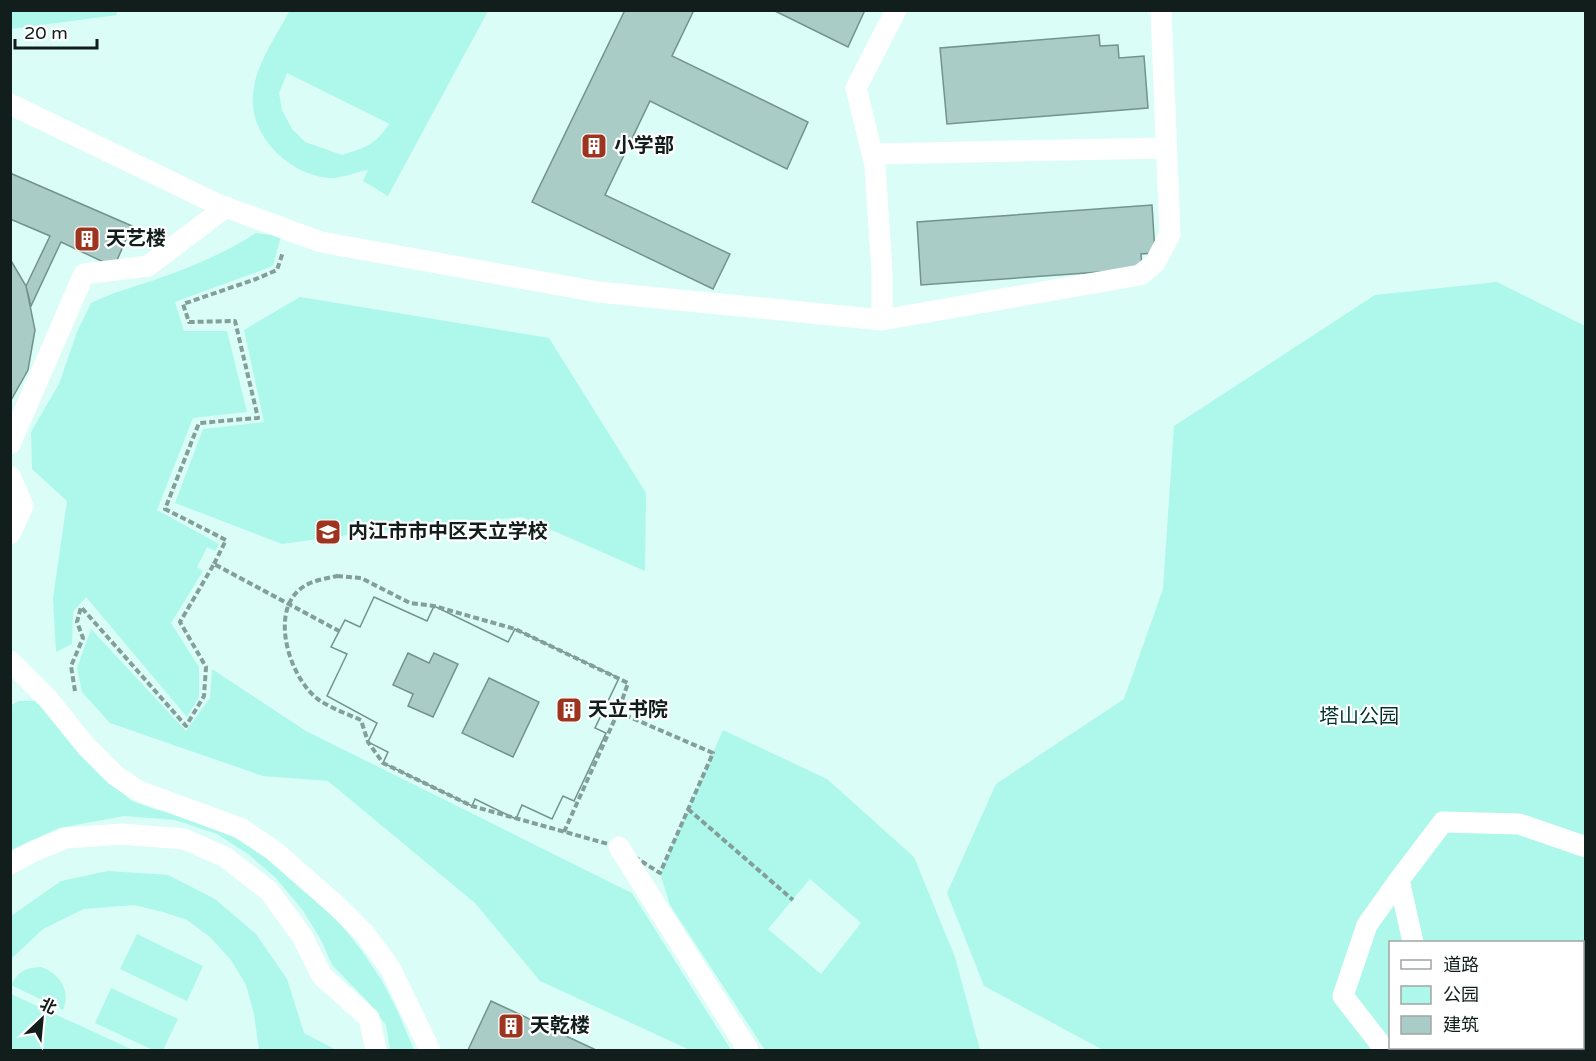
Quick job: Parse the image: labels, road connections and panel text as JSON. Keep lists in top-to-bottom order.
{
  "parks": ["塔山公园"],
  "places": {
    "building": [
      "小学部",
      "天艺楼",
      "天立书院",
      "天乾楼"
    ],
    "school or university": ["内江市市中区天立学校"]
  },
  "legend": ["道路", "公园", "建筑"],
  "scale_bar": "20 m",
  "north": "top right"
}
